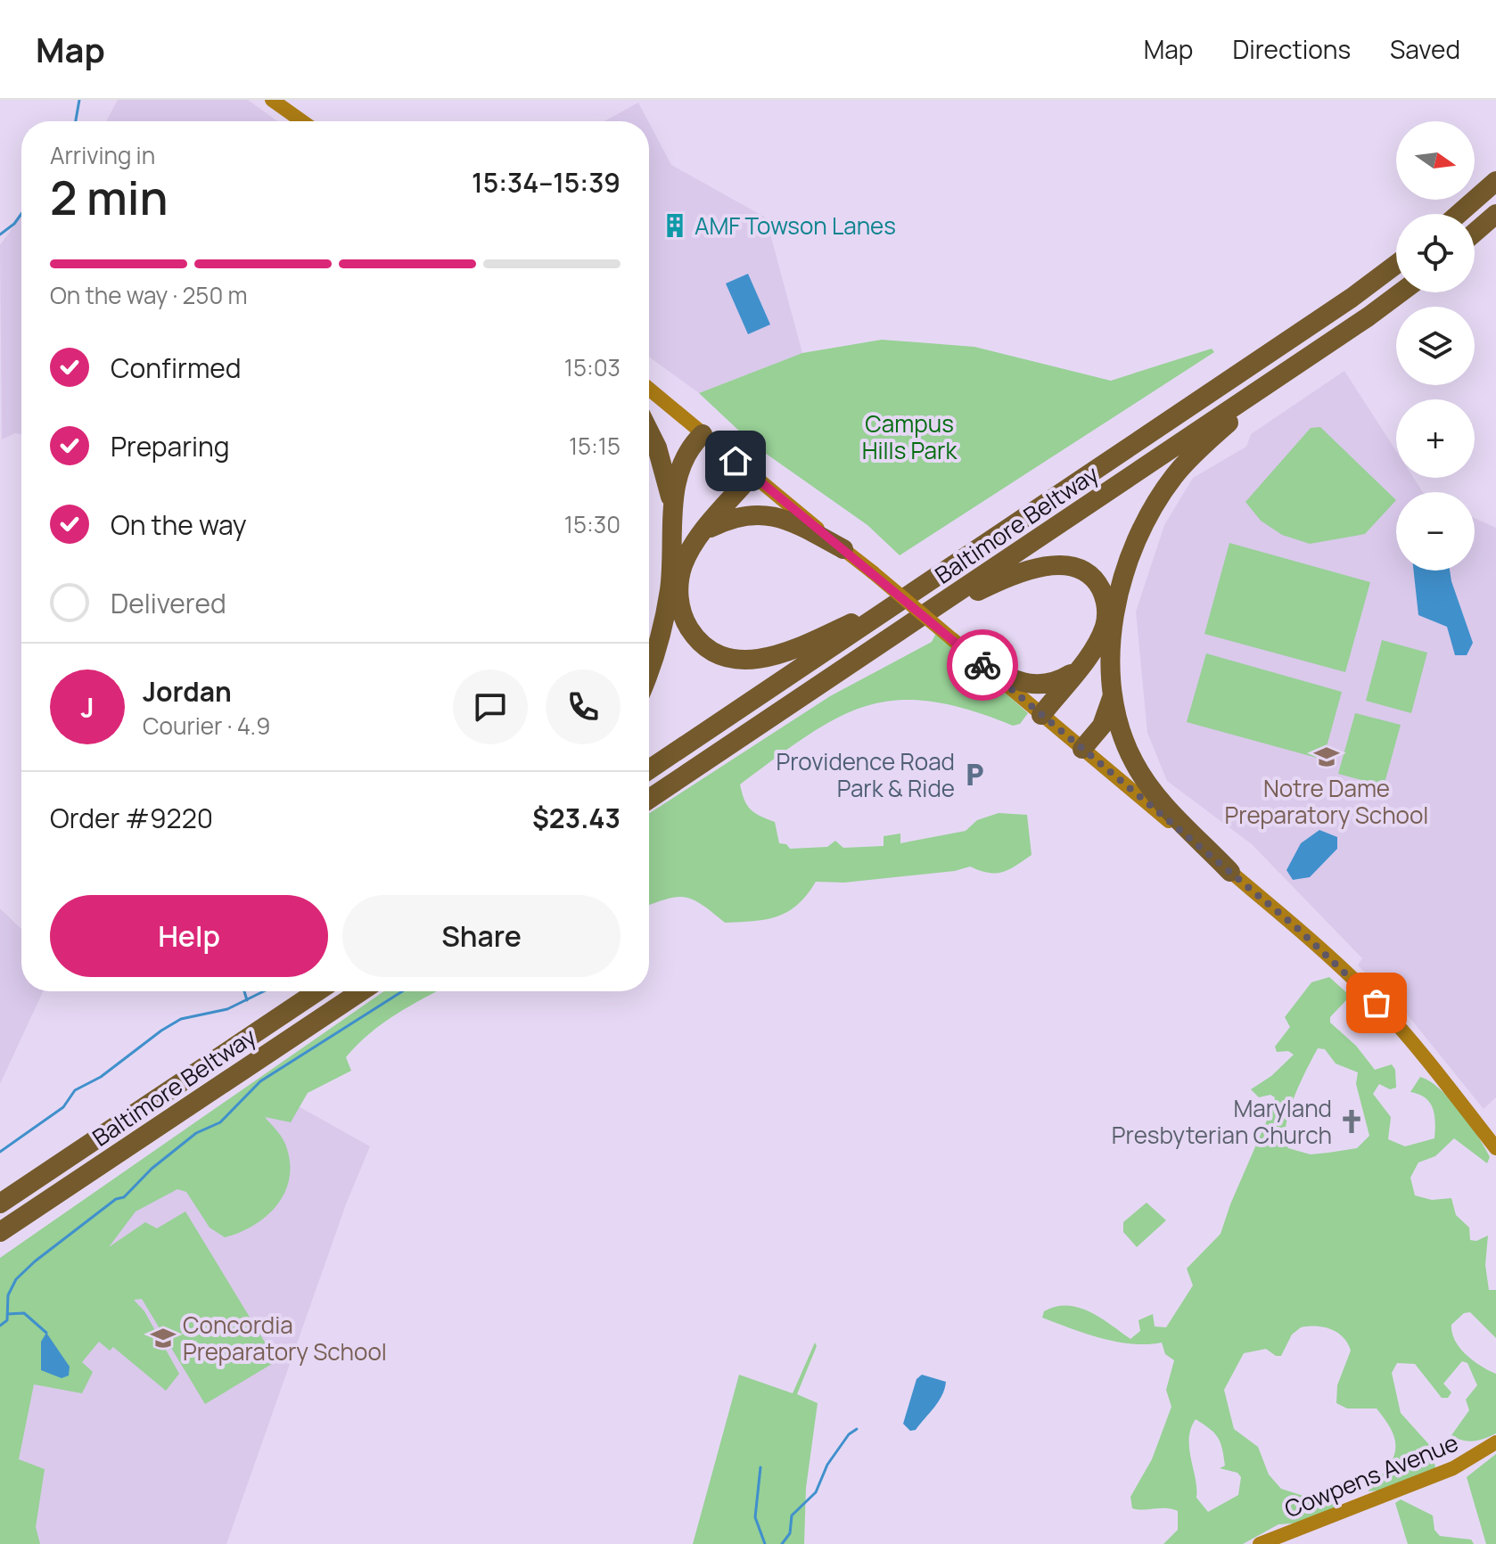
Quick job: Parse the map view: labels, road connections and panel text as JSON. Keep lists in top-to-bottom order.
{
  "streets": {
    "highway": ["Baltimore Beltway"],
    "street": ["Cowpens Avenue"]
  },
  "parks": ["Campus Hills Park"],
  "places": {
    "building": ["AMF Towson Lanes"],
    "school or university": ["Notre Dame Preparatory School", "Concordia Preparatory School"],
    "parking": ["Providence Road Park & Ride"],
    "church": ["Maryland Presbyterian Church"]
  },
  "north": "right",
  "page": {
    "header": "Map",
    "nav": ["Map", "Directions", "Saved"],
    "map_buttons": ["+", "−"],
    "heading": ["2 min", "Arriving in", "15:34–15:39"],
    "panel": [
      "Jordan",
      "Courier · 4.9",
      "Order #9220",
      "$23.43"
    ],
    "bar": "On the way · 250 m",
    "list": [
      ["Confirmed", "15:03"],
      ["Preparing", "15:15"],
      ["On the way", "15:30"],
      "Delivered"
    ],
    "round": "J",
    "buttons": ["Help", "Share"]
  }
}
